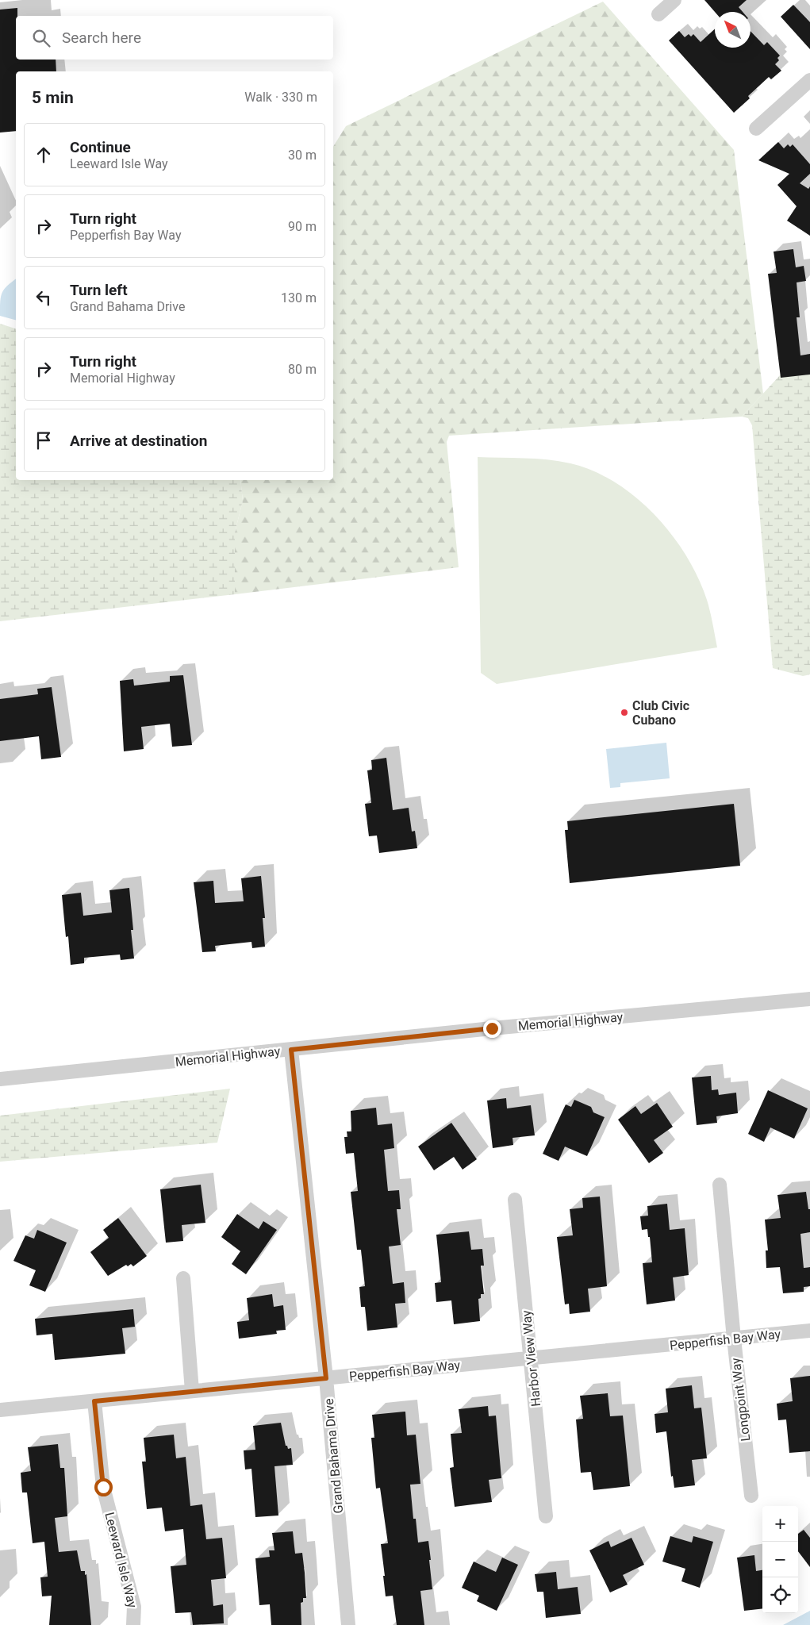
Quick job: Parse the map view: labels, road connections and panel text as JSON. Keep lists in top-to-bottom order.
{
  "streets": {
    "street": [
      "Memorial Highway",
      "Pepperfish Bay Way",
      "Harbor View Way",
      "Longpoint Way",
      "Grand Bahama Drive",
      "Leeward Isle Way"
    ]
  },
  "crossings": [
    ["Memorial Highway", "Grand Bahama Drive"],
    ["Pepperfish Bay Way", "Harbor View Way"],
    ["Pepperfish Bay Way", "Longpoint Way"],
    ["Pepperfish Bay Way", "Grand Bahama Drive"],
    ["Pepperfish Bay Way", "Leeward Isle Way"]
  ],
  "places": ["Club Civic Cubano"],
  "north": "top left",
  "page": {
    "search": "Search here",
    "heading": ["5 min", "Walk · 330 m"],
    "list": [
      ["Continue", "Leeward Isle Way", "30 m"],
      ["Turn right", "Pepperfish Bay Way", "90 m"],
      ["Turn left", "Grand Bahama Drive", "130 m"],
      ["Turn right", "Memorial Highway", "80 m"],
      "Arrive at destination"
    ],
    "map_buttons": ["+", "−"]
  }
}
